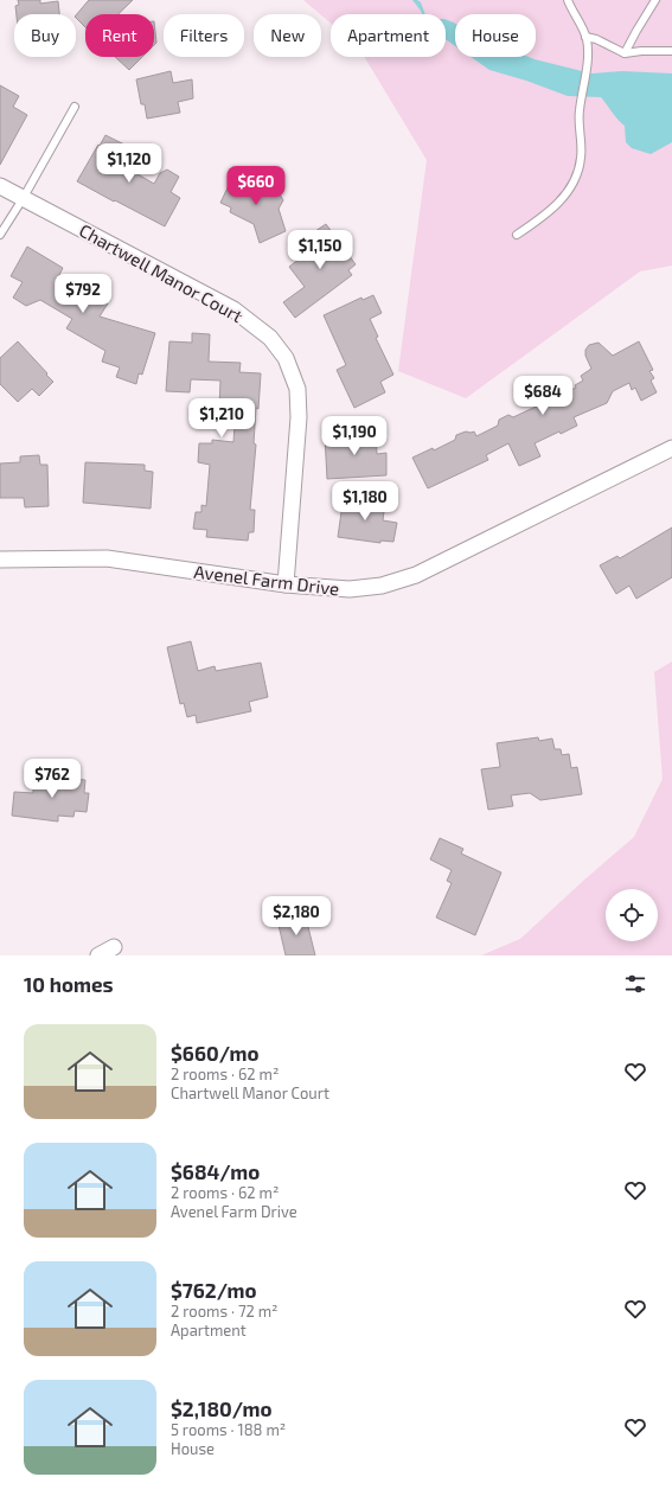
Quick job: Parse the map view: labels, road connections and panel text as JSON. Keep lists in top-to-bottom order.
{
  "streets": {
    "street": ["Chartwell Manor Court", "Avenel Farm Drive"]
  },
  "crossings": [
    ["Chartwell Manor Court", "Avenel Farm Drive"]
  ],
  "page": {
    "chip": [
      "Buy",
      "Rent",
      "Filters",
      "New",
      "Apartment",
      "House"
    ],
    "price": [
      "$1,120",
      "$660",
      "$1,150",
      "$792",
      "$684",
      "$1,210",
      "$1,190",
      "$1,180",
      "$762",
      "$2,180"
    ],
    "heading": "10 homes",
    "list": [
      {
        "name": "$660/mo",
        "note": "2 rooms · 62 m² · Chartwell Manor Court"
      },
      {
        "name": "$684/mo",
        "note": "2 rooms · 62 m² · Avenel Farm Drive"
      },
      {
        "name": "$762/mo",
        "note": "2 rooms · 72 m² · Apartment"
      },
      {
        "name": "$2,180/mo",
        "note": "5 rooms · 188 m² · House"
      }
    ]
  }
}
